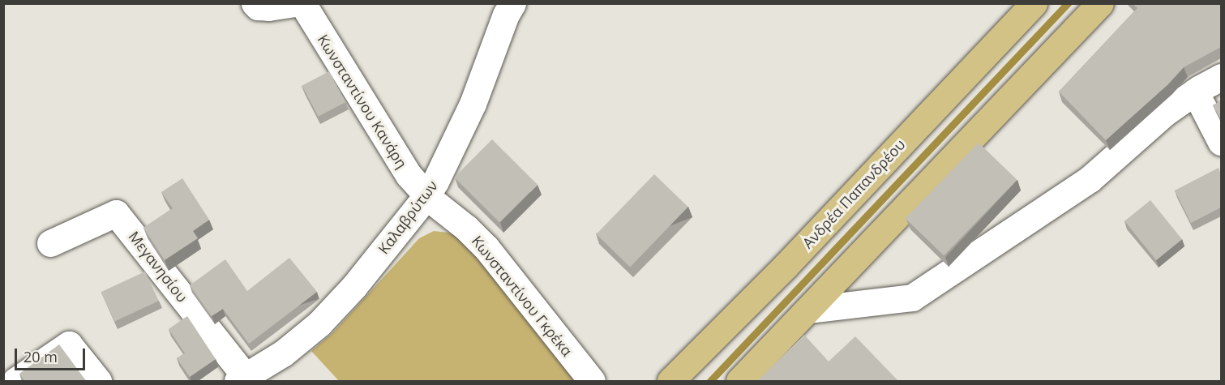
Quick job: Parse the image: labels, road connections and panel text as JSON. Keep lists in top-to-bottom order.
{
  "streets": {
    "main road": ["Ανδρέα Παπανδρέου"],
    "street": [
      "Κωνσταντίνου Κανάρη",
      "Καλαβρύτων",
      "Μεγανησίου",
      "Κωνσταντίνου Γκρέκα"
    ]
  },
  "crossings": [
    ["Κωνσταντίνου Κανάρη", "Καλαβρύτων"],
    ["Κωνσταντίνου Κανάρη", "Κωνσταντίνου Γκρέκα"],
    ["Καλαβρύτων", "Μεγανησίου"],
    ["Καλαβρύτων", "Κωνσταντίνου Γκρέκα"]
  ],
  "scale_bar": "20 m"
}
